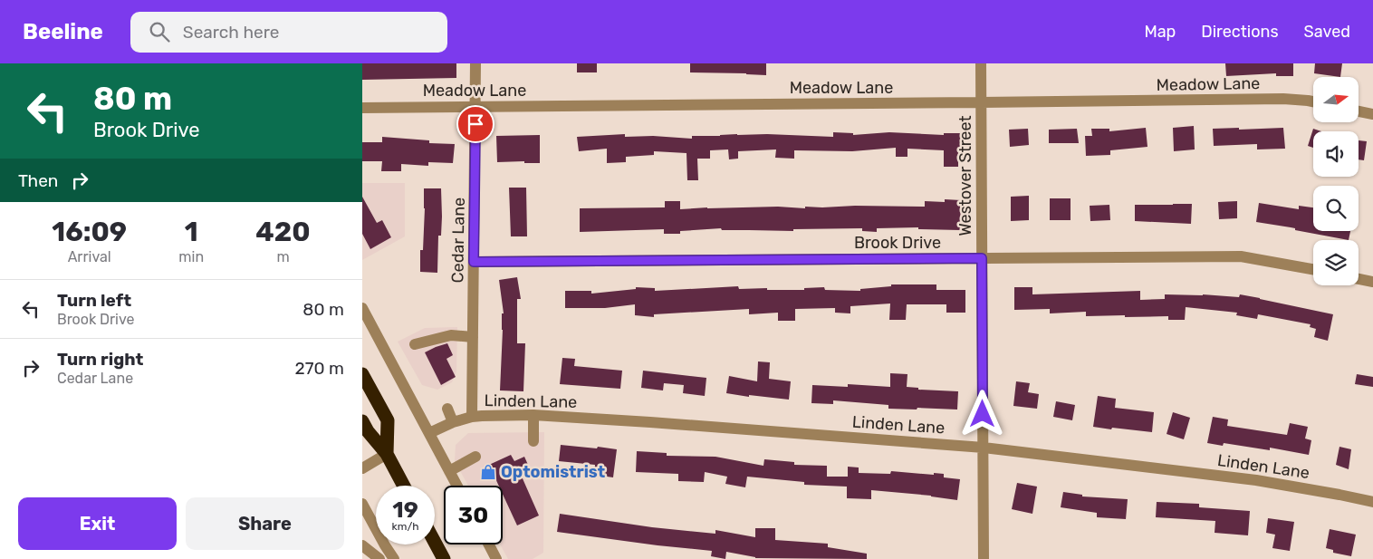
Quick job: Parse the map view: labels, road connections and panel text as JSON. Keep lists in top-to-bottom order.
{
  "streets": {
    "street": [
      "Meadow Lane",
      "Westover Street",
      "Cedar Lane",
      "Brook Drive",
      "Linden Lane"
    ]
  },
  "crossings": [
    ["Meadow Lane", "Westover Street"],
    ["Meadow Lane", "Cedar Lane"],
    ["Westover Street", "Brook Drive"],
    ["Westover Street", "Linden Lane"],
    ["Cedar Lane", "Brook Drive"],
    ["Cedar Lane", "Linden Lane"]
  ],
  "places": {
    "shop": ["Optomistrist"]
  },
  "north": "right",
  "page": {
    "header": "Beeline",
    "search": "Search here",
    "nav": ["Map", "Directions", "Saved"],
    "turn": ["80 m", "Brook Drive"],
    "then": "Then",
    "eta": [
      "16:09",
      "Arrival",
      "1",
      "min",
      "420",
      "m"
    ],
    "list": [
      {
        "name": "Turn left",
        "note": "Brook Drive",
        "value": "80 m"
      },
      {
        "name": "Turn right",
        "note": "Cedar Lane",
        "value": "270 m"
      }
    ],
    "speed": "19 km/h",
    "limit": "30",
    "buttons": ["Exit", "Share"]
  }
}
